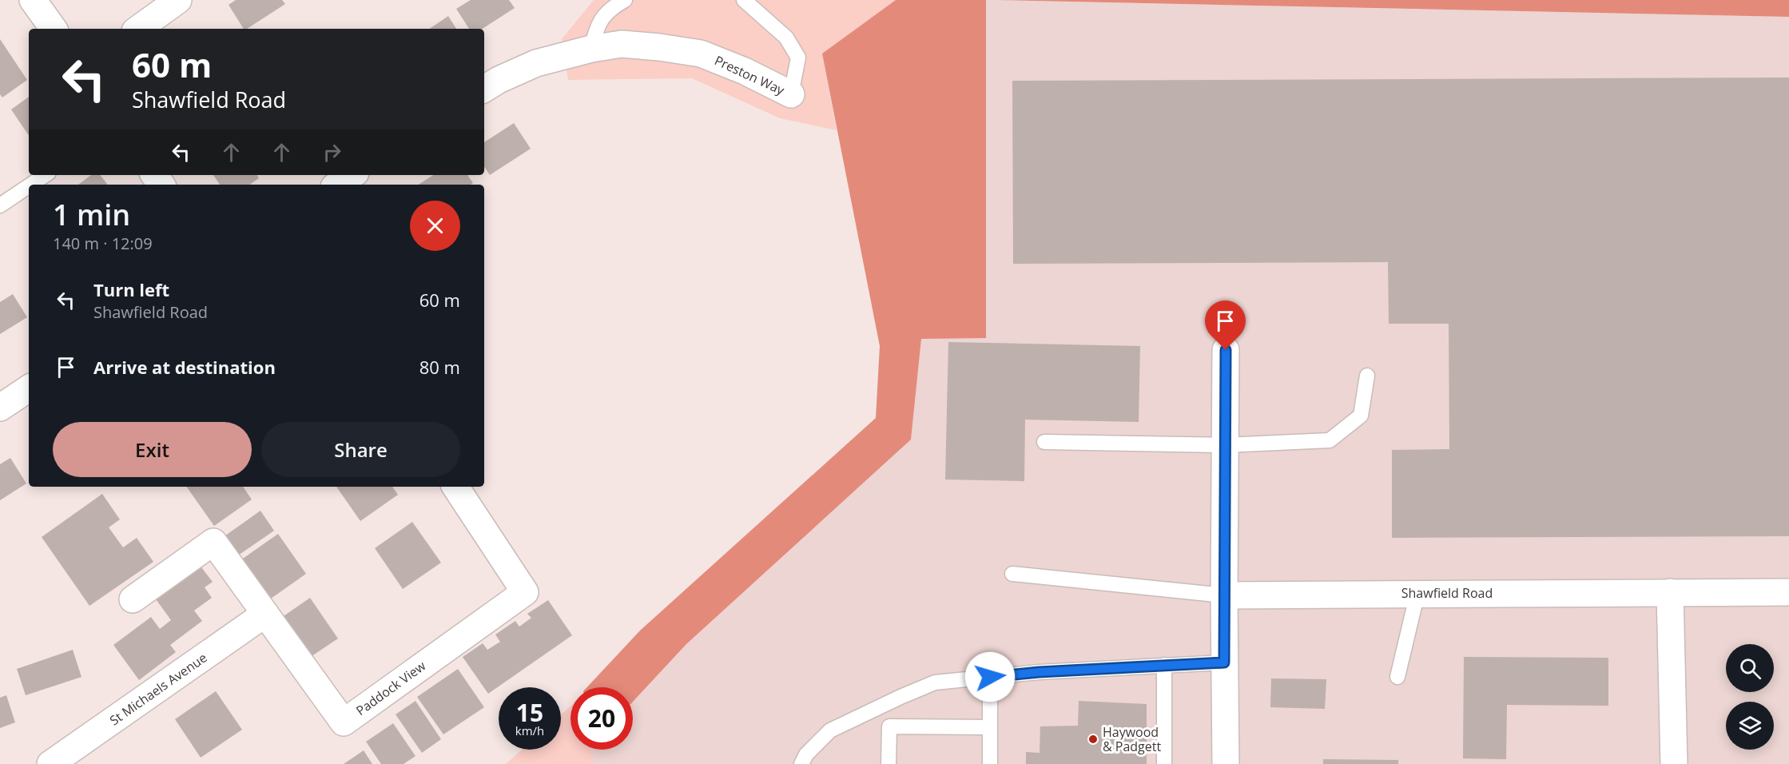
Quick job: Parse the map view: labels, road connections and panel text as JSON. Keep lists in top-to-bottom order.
{
  "streets": {
    "street": [
      "Preston Way",
      "Shawfield Road",
      "Paddock View",
      "St Michaels Avenue"
    ]
  },
  "crossings": [
    ["Paddock View", "St Michaels Avenue"]
  ],
  "places": ["Haywood & Padgett"],
  "page": {
    "turn": ["60 m", "Shawfield Road"],
    "heading": ["1 min", "140 m · 12:09"],
    "list": [
      {
        "name": "Turn left",
        "note": "Shawfield Road",
        "value": "60 m"
      },
      {
        "name": "Arrive at destination",
        "value": "80 m"
      }
    ],
    "buttons": ["Exit", "Share"],
    "speed": "15 km/h",
    "limit": "20"
  }
}
